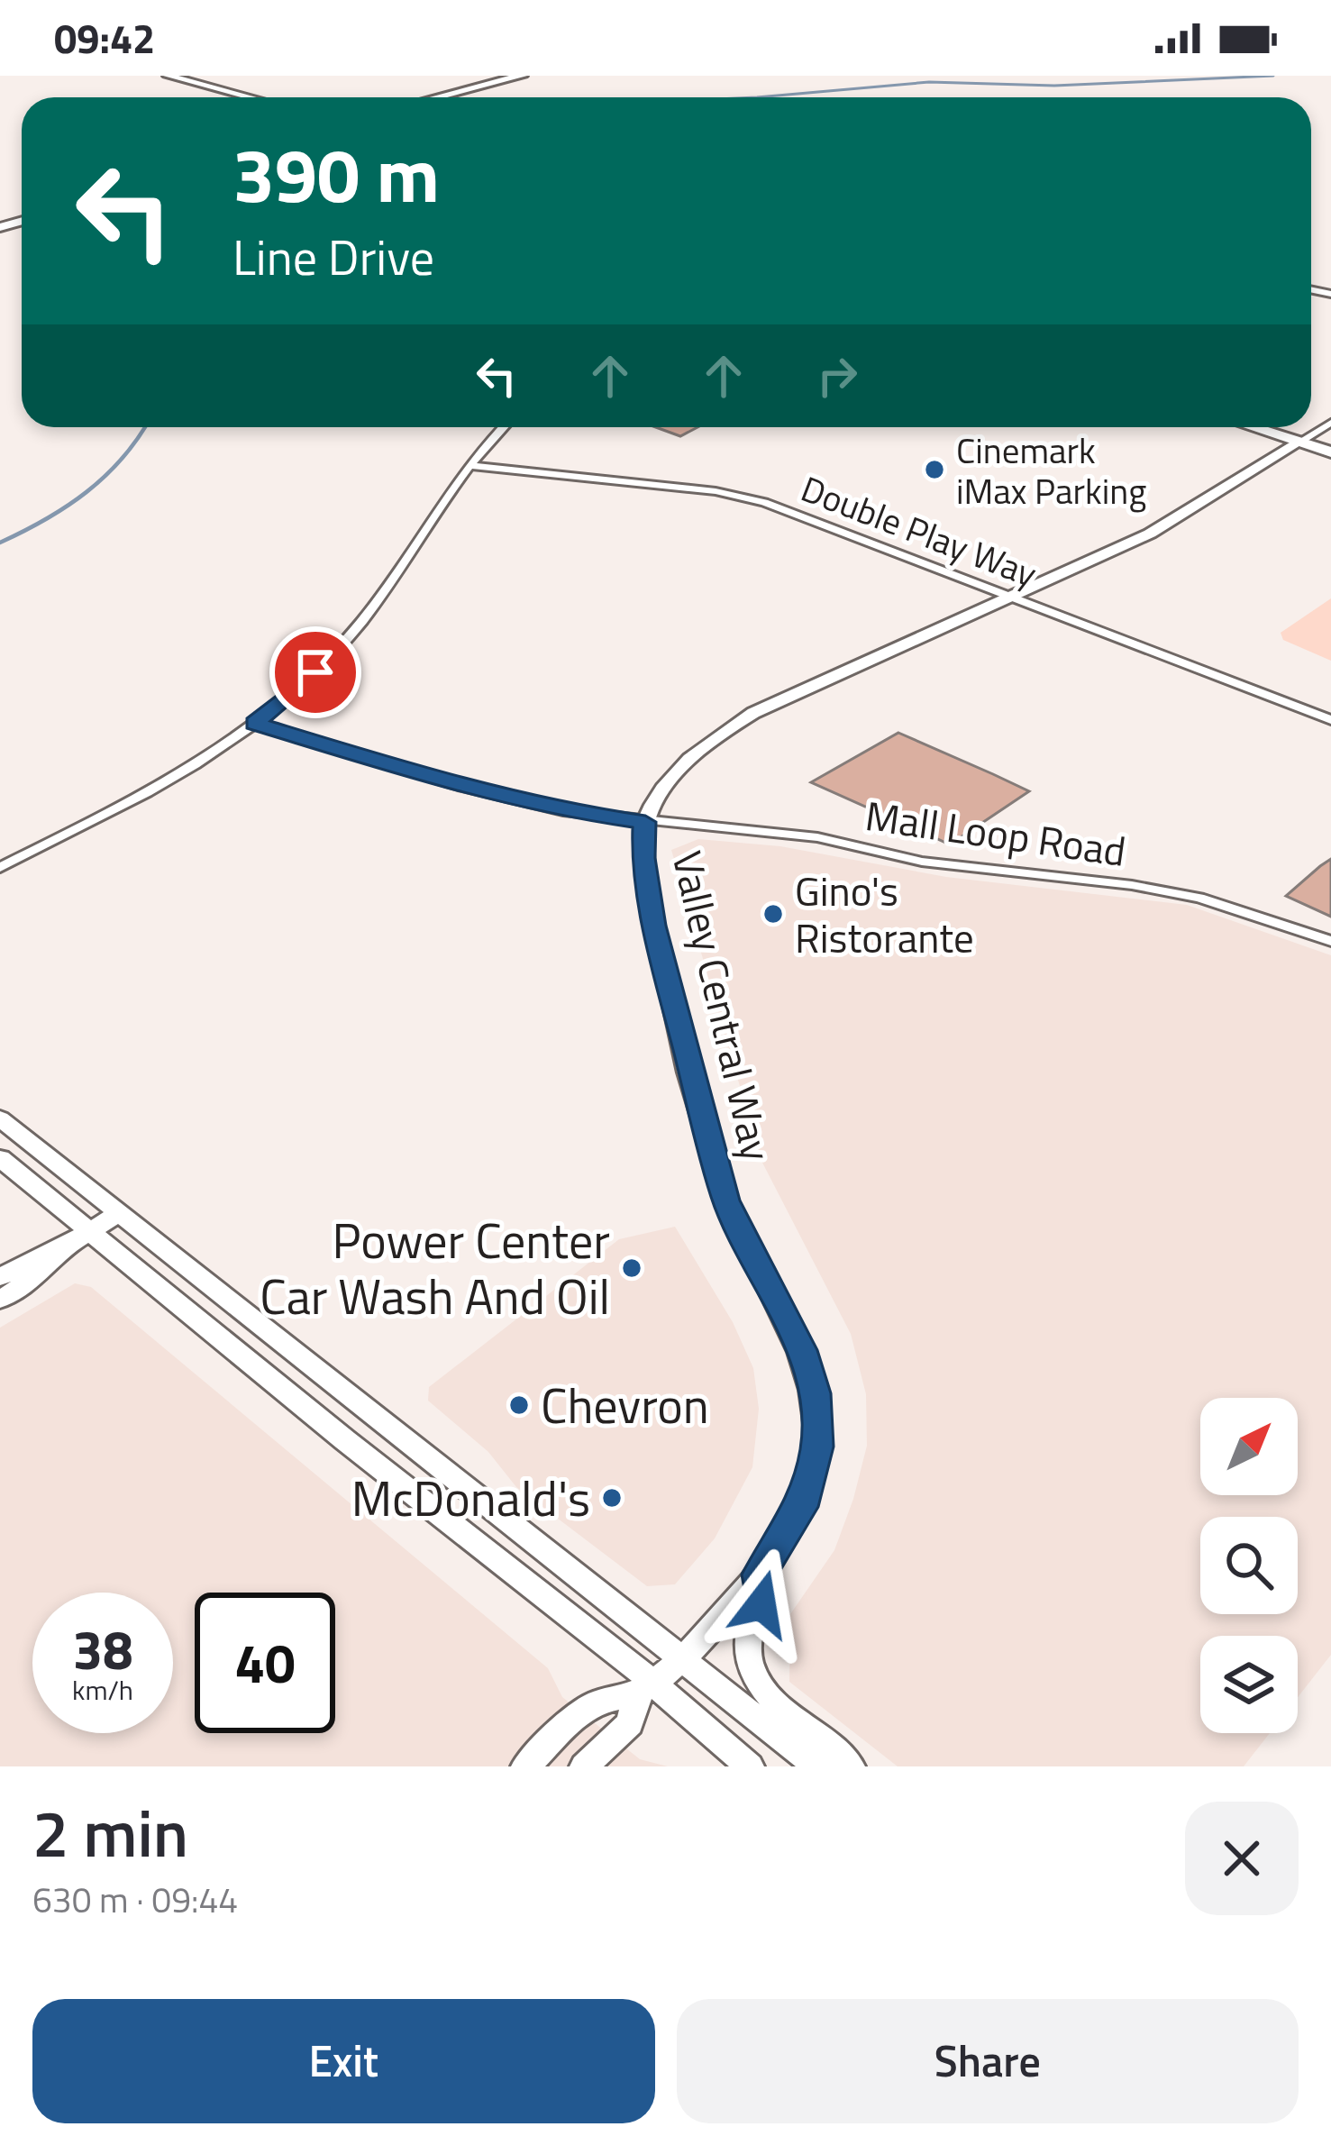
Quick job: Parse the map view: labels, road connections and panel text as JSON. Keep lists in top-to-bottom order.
{
  "streets": {
    "street": ["Double Play Way", "Mall Loop Road", "Valley Central Way"]
  },
  "crossings": [
    ["Double Play Way", "Valley Central Way"],
    ["Mall Loop Road", "Valley Central Way"]
  ],
  "places": [
    "Cinemark iMax Parking",
    "Gino's Ristorante",
    "Power Center Car Wash And Oil",
    "Chevron",
    "McDonald's"
  ],
  "north": "top right",
  "page": {
    "status": "09:42",
    "turn": ["390 m", "Line Drive"],
    "speed": "38 km/h",
    "limit": "40",
    "heading": ["2 min", "630 m · 09:44"],
    "buttons": ["Exit", "Share"]
  }
}
